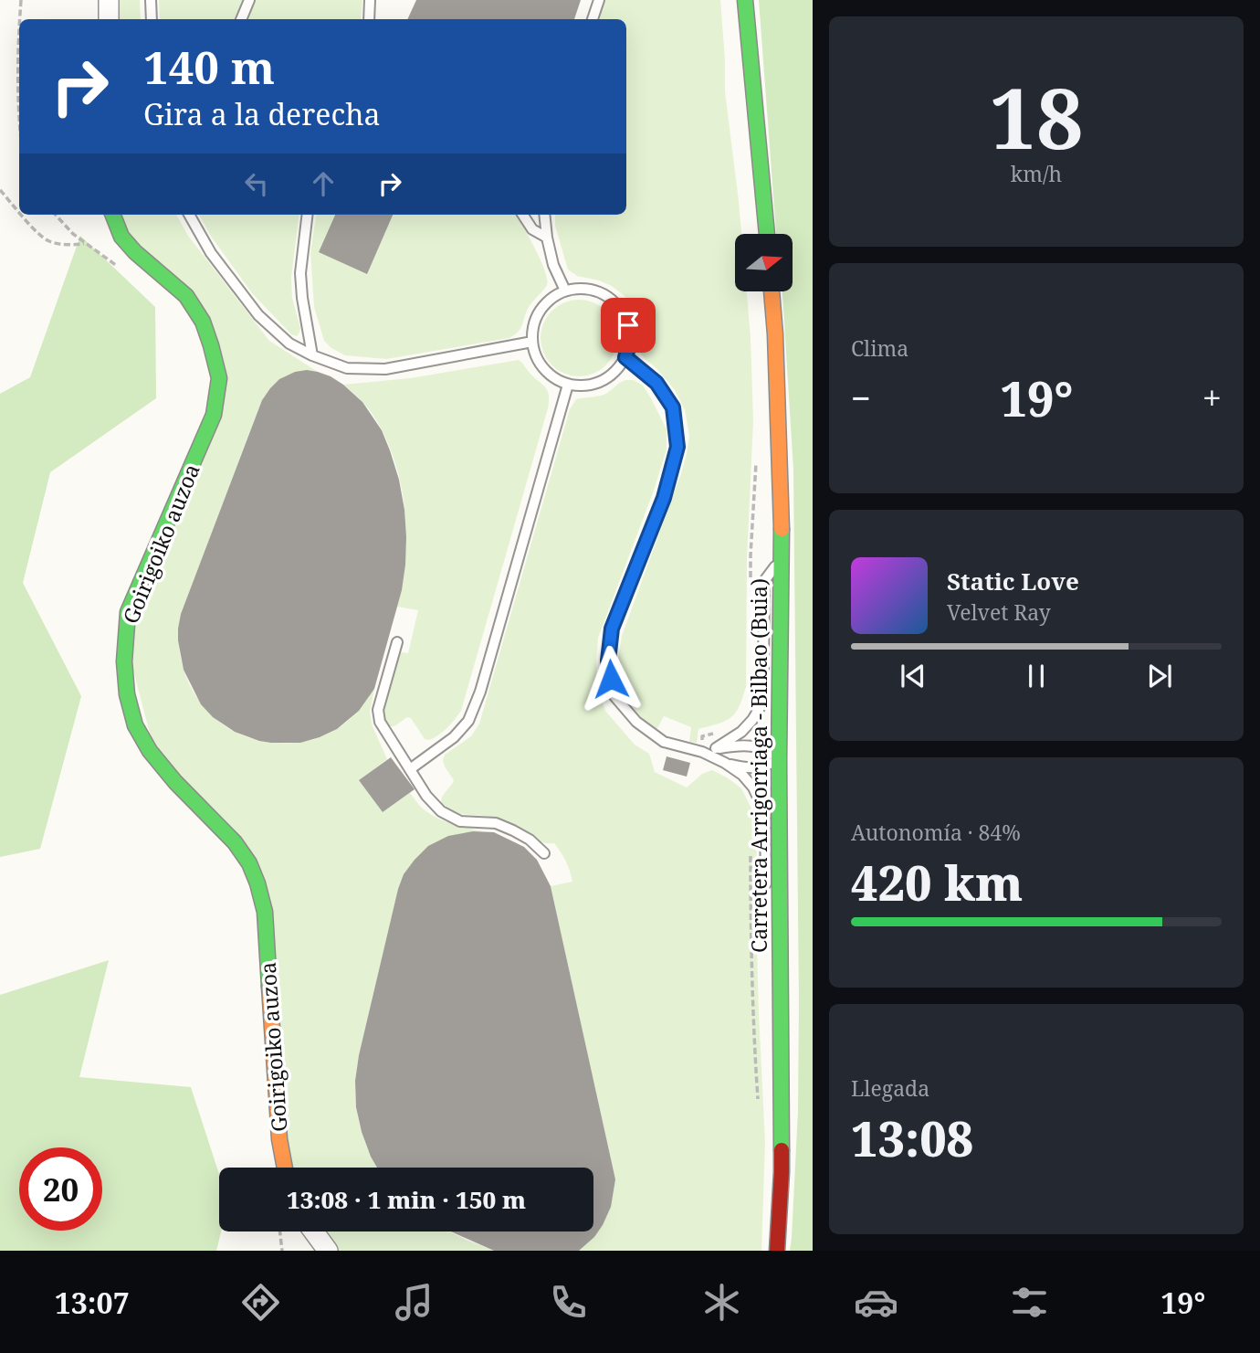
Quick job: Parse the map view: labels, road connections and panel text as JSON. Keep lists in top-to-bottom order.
{
  "streets": {
    "street": ["Goirigoiko auzoa", "Carretera Arrigorriaga - Bilbao (Buia)"]
  },
  "north": "right",
  "page": {
    "tile": [
      ["18", "km/h"],
      "Clima",
      ["Autonomía · 84%", "420 km"],
      ["Llegada", "13:08"]
    ],
    "turn": ["140 m", "Gira a la derecha"],
    "heat": ["−", "19°", "+"],
    "song": ["Static Love", "Velvet Ray"],
    "limit": "20",
    "trip": "13:08 · 1 min · 150 m",
    "tabs": ["13:07", "19°"]
  }
}
